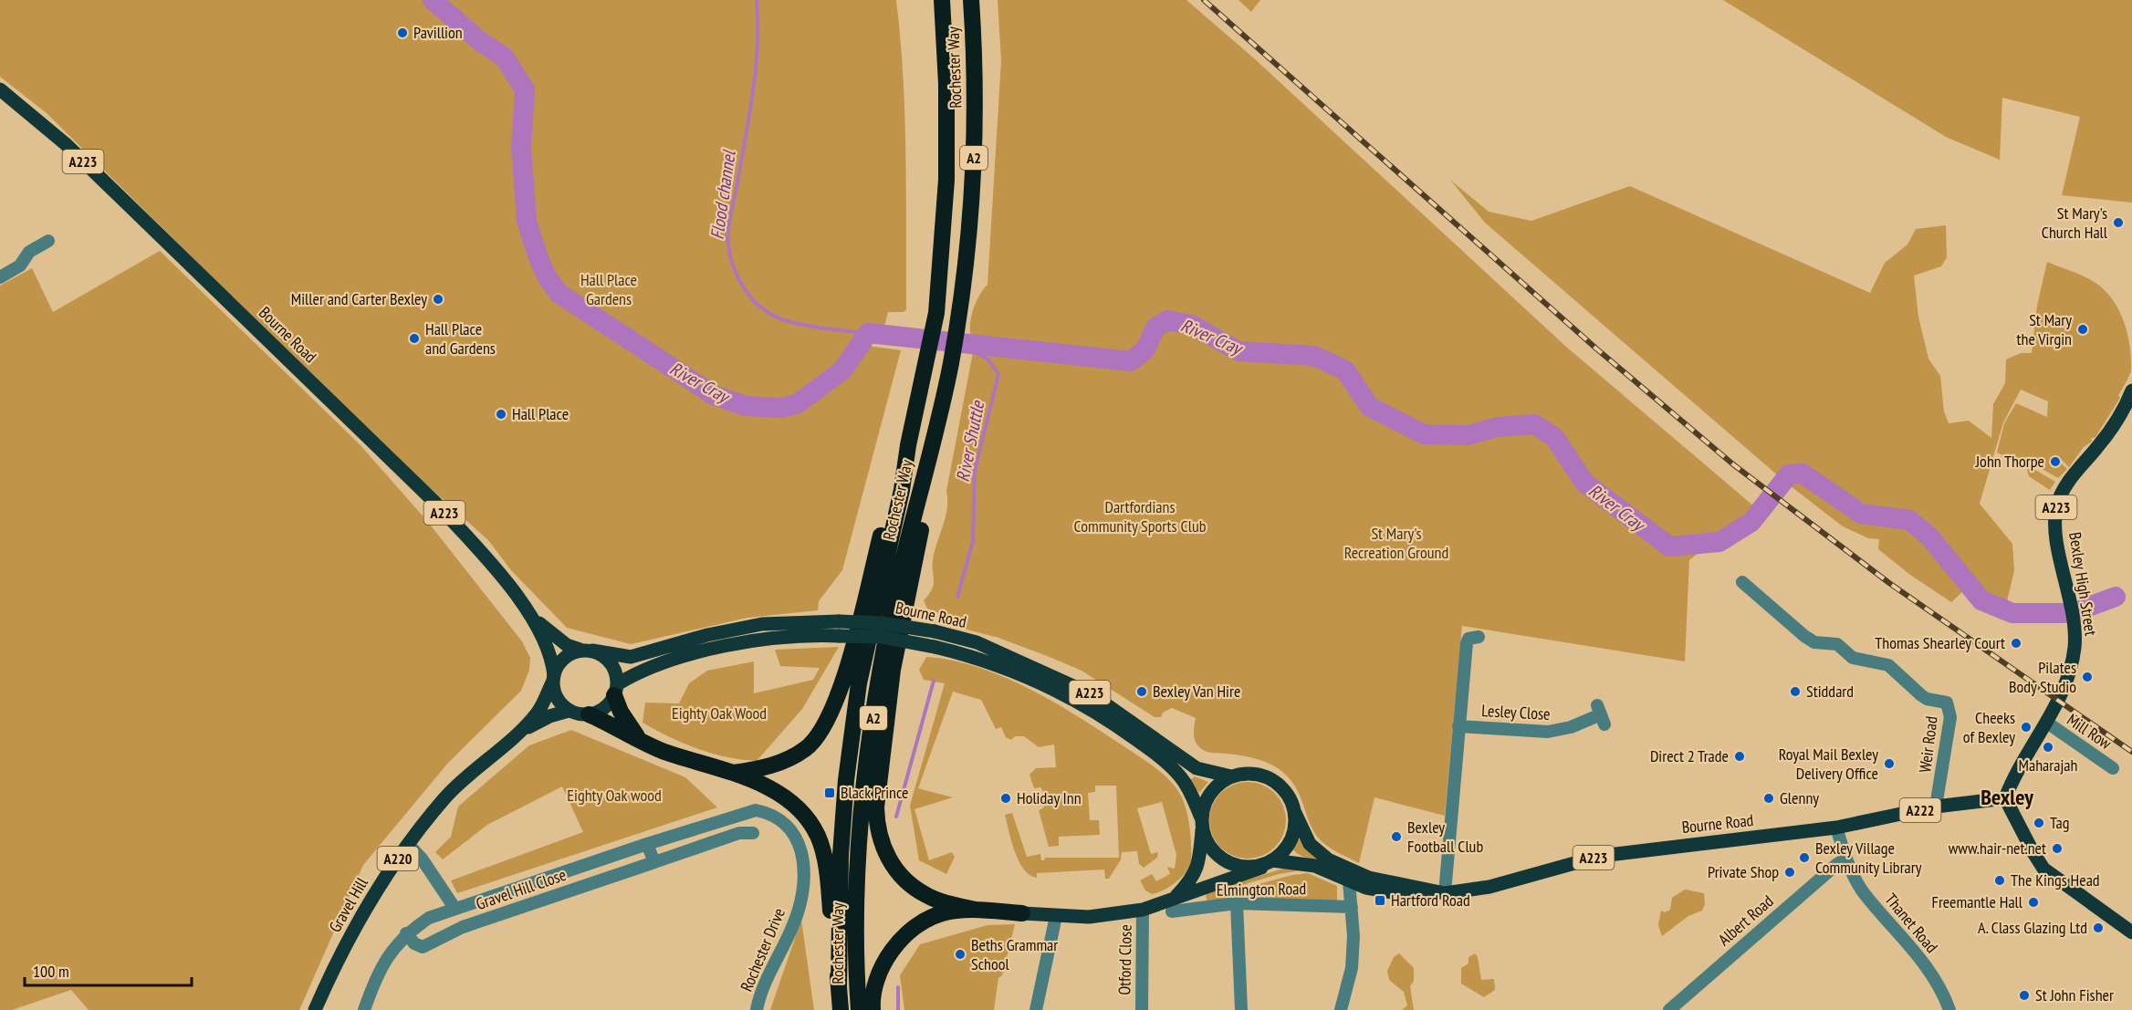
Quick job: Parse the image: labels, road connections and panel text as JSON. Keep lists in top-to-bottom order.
{
  "streets": {
    "highway": ["Rochester Way", "A2", "A223"],
    "main road": [
      "Bourne Road",
      "Bexley High Street",
      "A222",
      "A220",
      "Gravel Hill"
    ],
    "street": [
      "Lesley Close",
      "Mill Row",
      "Weir Road",
      "Gravel Hill Close",
      "Elmington Road",
      "Albert Road",
      "Thanet Road",
      "Rochester Drive",
      "Otford Close"
    ]
  },
  "crossings": [
    ["Rochester Way", "A2"],
    ["A223", "Bourne Road"],
    ["A223", "Elmington Road"],
    ["A223", "Otford Close"],
    ["Bourne Road", "Bexley High Street"],
    ["Bourne Road", "Lesley Close"],
    ["Bourne Road", "Weir Road"],
    ["Bourne Road", "Gravel Hill"],
    ["Bourne Road", "Thanet Road"],
    ["Bexley High Street", "Mill Row"],
    ["Gravel Hill Close", "Gravel Hill"],
    ["Gravel Hill Close", "Rochester Drive"],
    ["Albert Road", "Thanet Road"]
  ],
  "districts": ["Bexley"],
  "water": ["Flood channel", "River Cray", "River Shuttle"],
  "parks": [
    "Hall Place Gardens",
    "Dartfordians Community Sports Club",
    "St Mary's Recreation Ground",
    "Eighty Oak Wood",
    "Eighty Oak wood"
  ],
  "places": {
    "other": [
      "Pavillion",
      "St Mary's Church Hall",
      "Miller and Carter Bexley",
      "St Mary the Virgin",
      "Hall Place and Gardens",
      "Hall Place",
      "John Thorpe",
      "Thomas Shearley Court",
      "Pilates Body Studio",
      "Bexley Van Hire",
      "Stiddard",
      "Cheeks of Bexley",
      "Maharajah",
      "Direct 2 Trade",
      "Royal Mail Bexley Delivery Office",
      "Holiday Inn",
      "Glenny",
      "Tag",
      "Bexley Football Club",
      "www.hair-net.net",
      "Bexley Village Community Library",
      "Private Shop",
      "The Kings Head",
      "Freemantle Hall",
      "A. Class Glazing Ltd",
      "Beths Grammar School",
      "St John Fisher"
    ],
    "transit": ["Black Prince", "Hartford Road"]
  },
  "scale_bar": "100 m"
}
